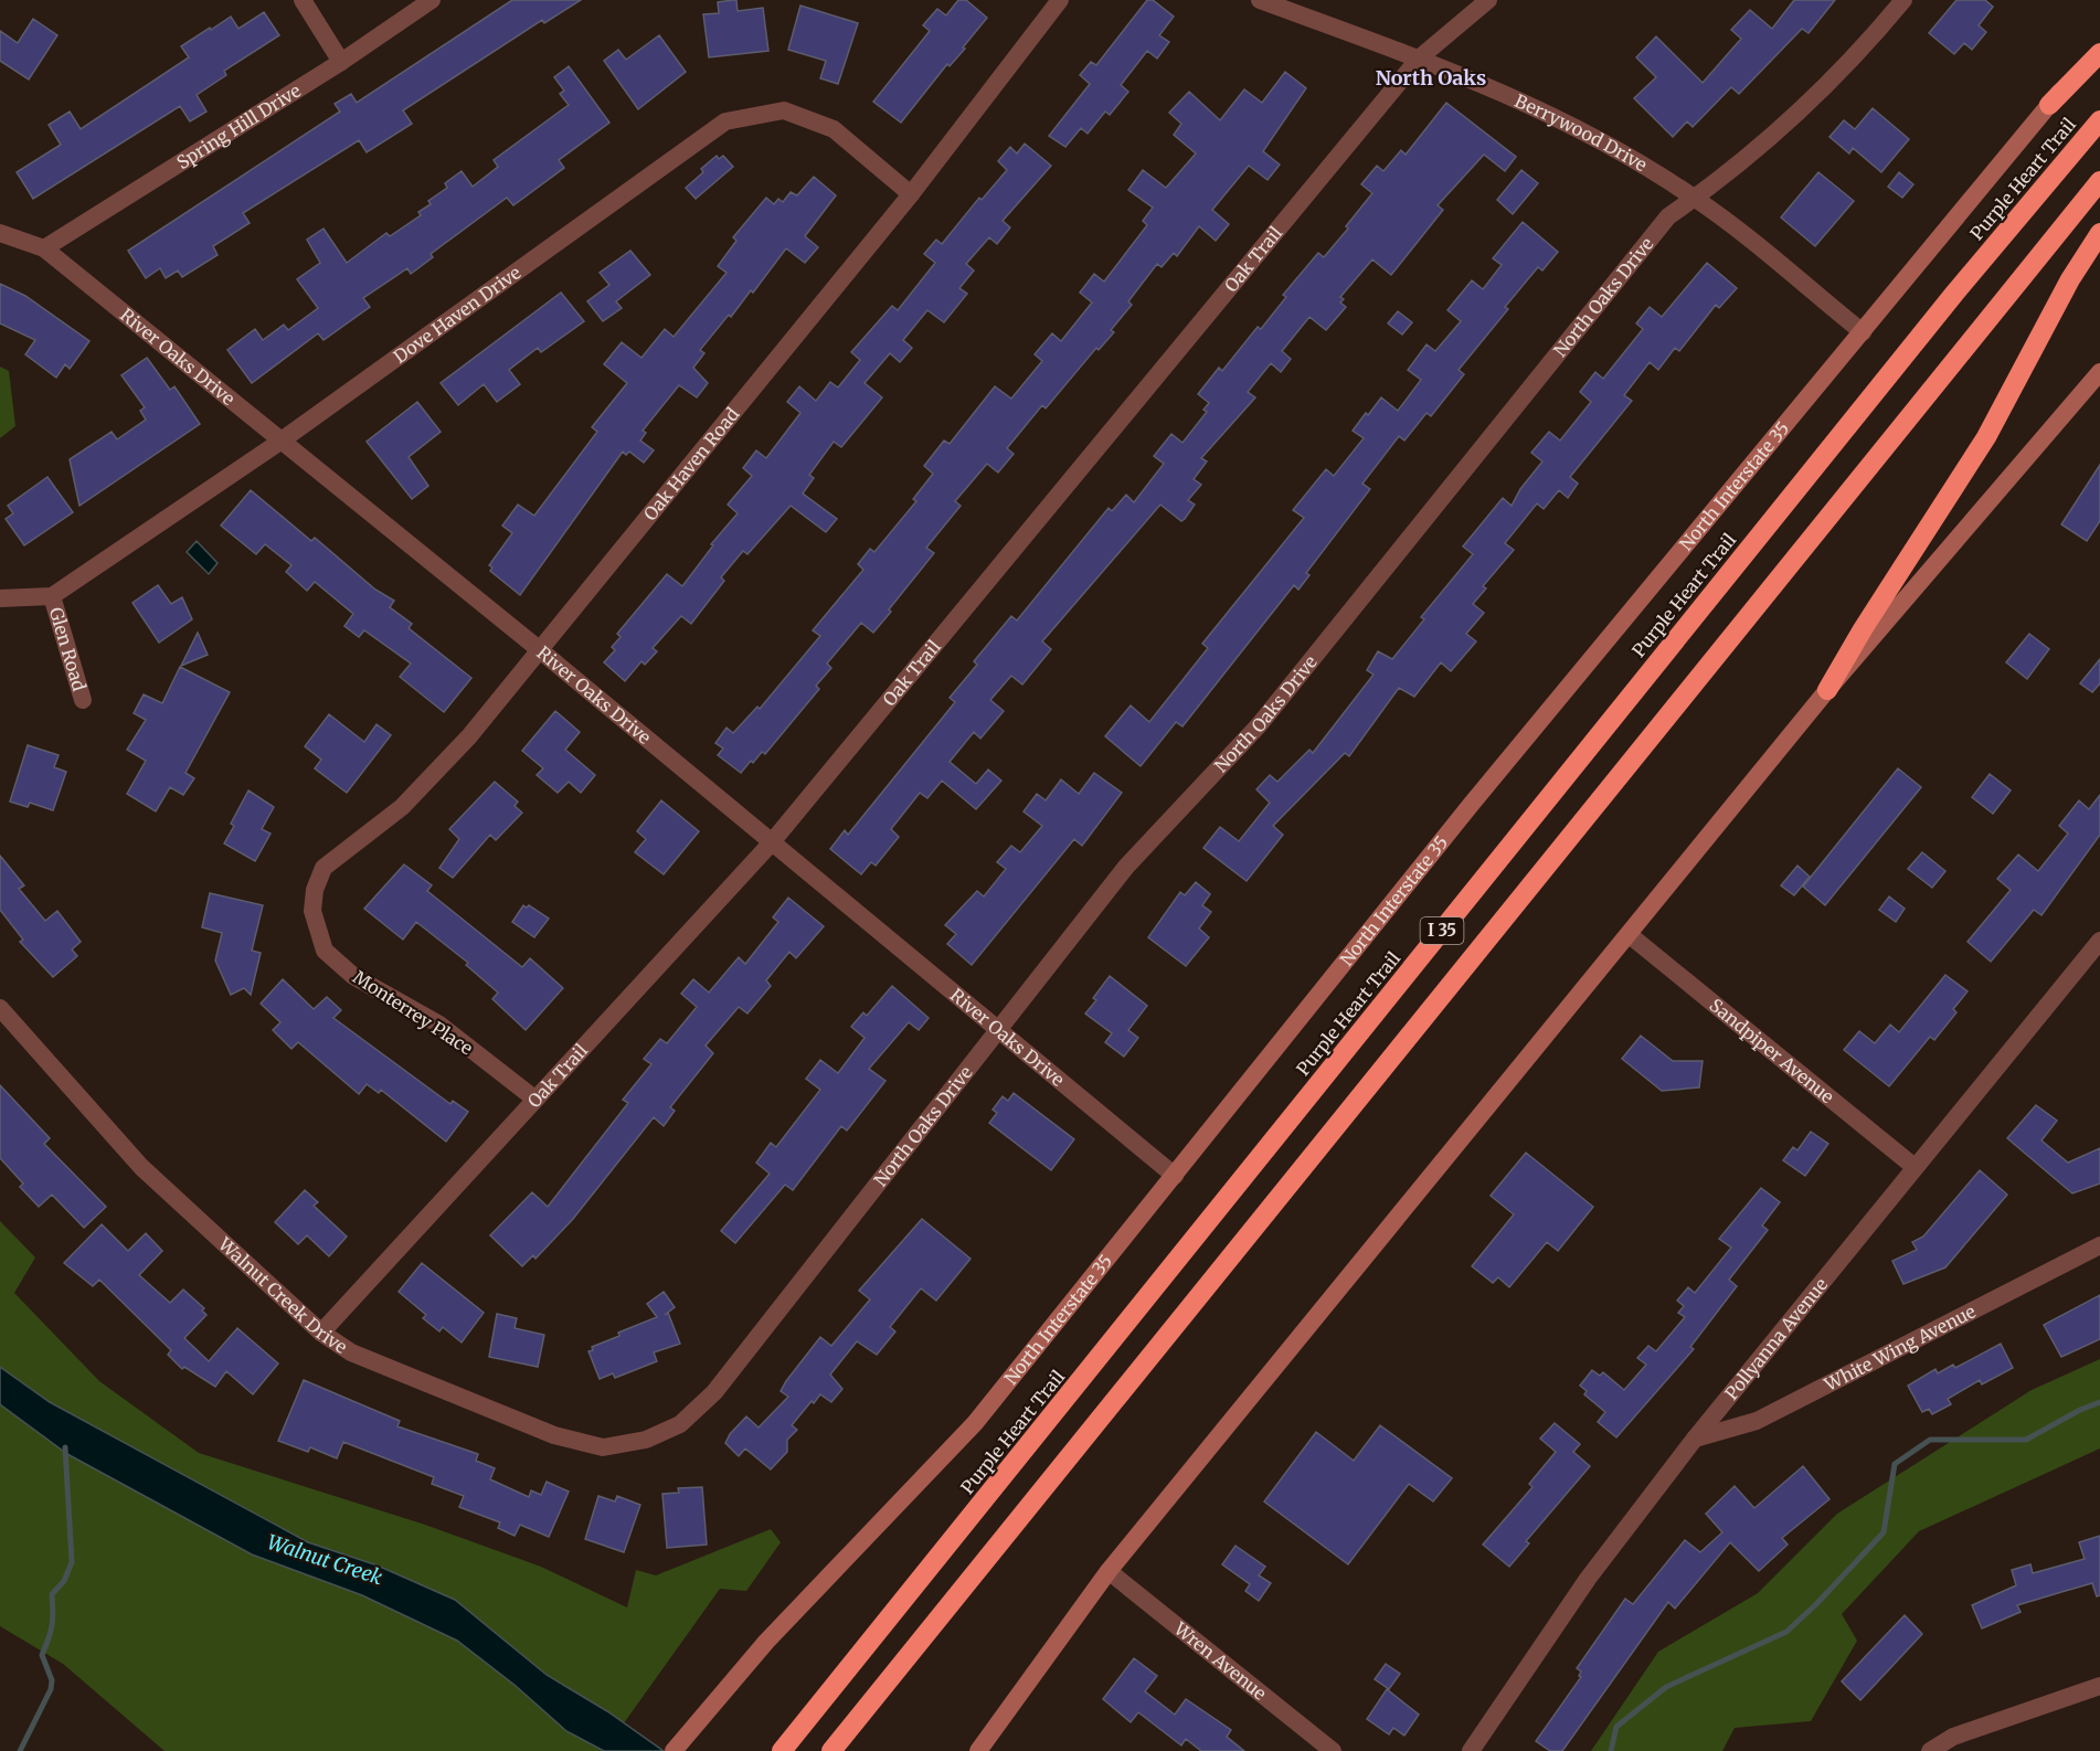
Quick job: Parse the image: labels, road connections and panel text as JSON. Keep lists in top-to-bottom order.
{
  "streets": {
    "highway": ["Purple Heart Trail", "I 35"],
    "main road": ["North Interstate 35"],
    "street": [
      "Spring Hill Drive",
      "Berrywood Drive",
      "Oak Trail",
      "North Oaks Drive",
      "Dove Haven Drive",
      "River Oaks Drive",
      "Oak Haven Road",
      "Glen Road",
      "Monterrey Place",
      "Sandpiper Avenue",
      "Walnut Creek Drive",
      "Pollyanna Avenue",
      "White Wing Avenue",
      "Wren Avenue"
    ]
  },
  "crossings": [
    ["Spring Hill Drive", "River Oaks Drive"],
    ["Berrywood Drive", "Oak Trail"],
    ["Berrywood Drive", "North Oaks Drive"],
    ["Berrywood Drive", "North Interstate 35"],
    ["Oak Trail", "River Oaks Drive"],
    ["Oak Trail", "Monterrey Place"],
    ["Oak Trail", "Walnut Creek Drive"],
    ["North Oaks Drive", "River Oaks Drive"],
    ["North Oaks Drive", "Walnut Creek Drive"],
    ["Dove Haven Drive", "River Oaks Drive"],
    ["Dove Haven Drive", "Oak Haven Road"],
    ["Dove Haven Drive", "Glen Road"],
    ["River Oaks Drive", "Oak Haven Road"],
    ["River Oaks Drive", "North Interstate 35"],
    ["Oak Haven Road", "Monterrey Place"],
    ["Sandpiper Avenue", "Pollyanna Avenue"],
    ["Pollyanna Avenue", "White Wing Avenue"]
  ],
  "districts": ["North Oaks"],
  "water": ["Walnut Creek"]
}
